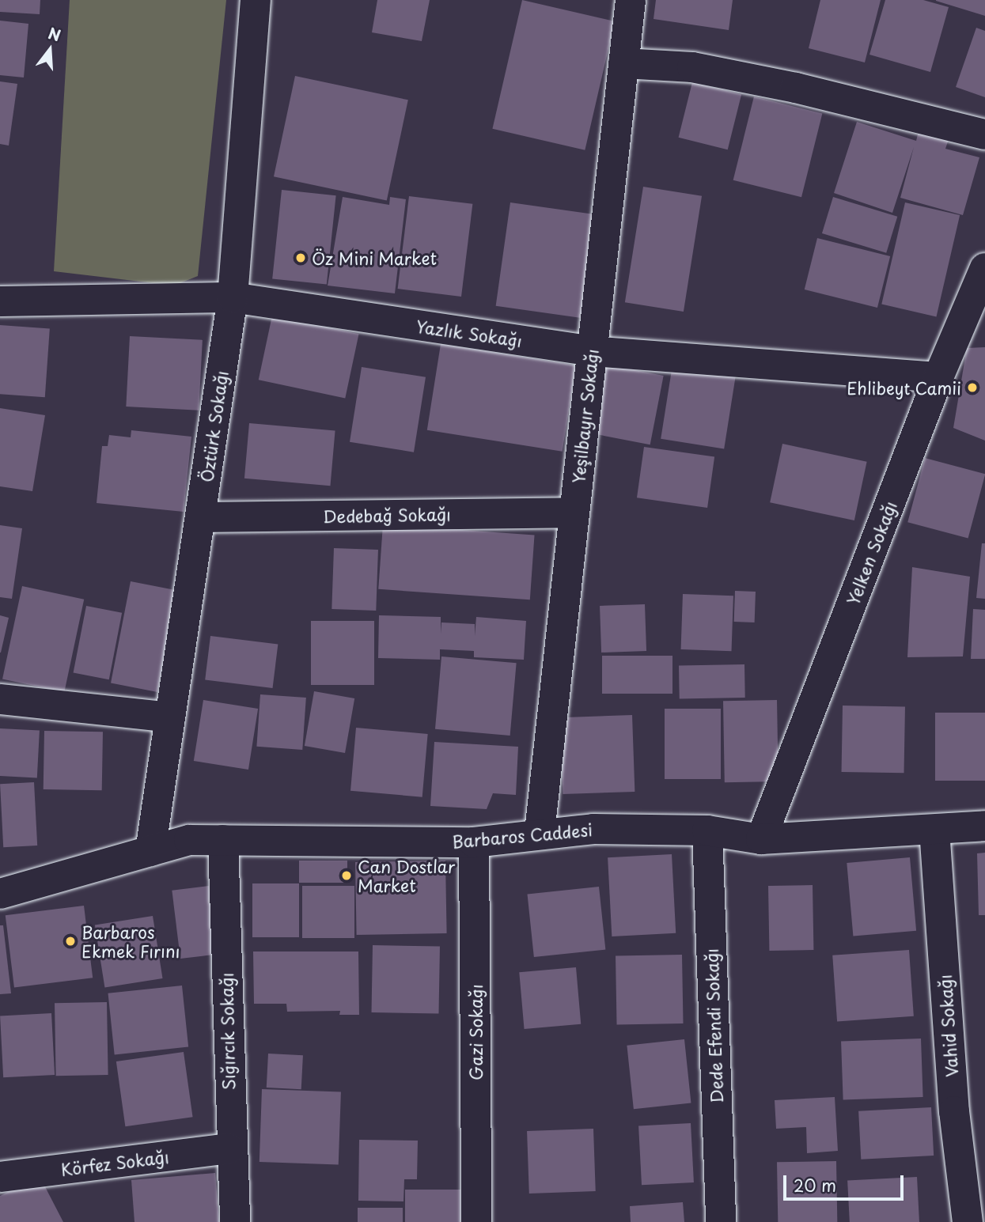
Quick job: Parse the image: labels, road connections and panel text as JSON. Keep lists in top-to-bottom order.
{
  "streets": {
    "street": [
      "Yazlık Sokağı",
      "Yeşilbayır Sokağı",
      "Öztürk Sokağı",
      "Dedebağ Sokağı",
      "Yelken Sokağı",
      "Barbaros Caddesi",
      "Dede Efendi Sokağı",
      "Vahid Sokağı",
      "Sığırcık Sokağı",
      "Gazi Sokağı",
      "Körfez Sokağı"
    ]
  },
  "crossings": [
    ["Yazlık Sokağı", "Yeşilbayır Sokağı"],
    ["Yazlık Sokağı", "Öztürk Sokağı"],
    ["Yazlık Sokağı", "Yelken Sokağı"],
    ["Yeşilbayır Sokağı", "Dedebağ Sokağı"],
    ["Yeşilbayır Sokağı", "Barbaros Caddesi"],
    ["Öztürk Sokağı", "Dedebağ Sokağı"],
    ["Öztürk Sokağı", "Barbaros Caddesi"],
    ["Yelken Sokağı", "Barbaros Caddesi"],
    ["Barbaros Caddesi", "Dede Efendi Sokağı"],
    ["Barbaros Caddesi", "Vahid Sokağı"],
    ["Barbaros Caddesi", "Sığırcık Sokağı"],
    ["Barbaros Caddesi", "Gazi Sokağı"],
    ["Sığırcık Sokağı", "Körfez Sokağı"]
  ],
  "places": [
    "Öz Mini Market",
    "Ehlibeyt Camii",
    "Can Dostlar Market",
    "Barbaros Ekmek Fırını"
  ],
  "scale_bar": "20 m",
  "north": "top"
}
